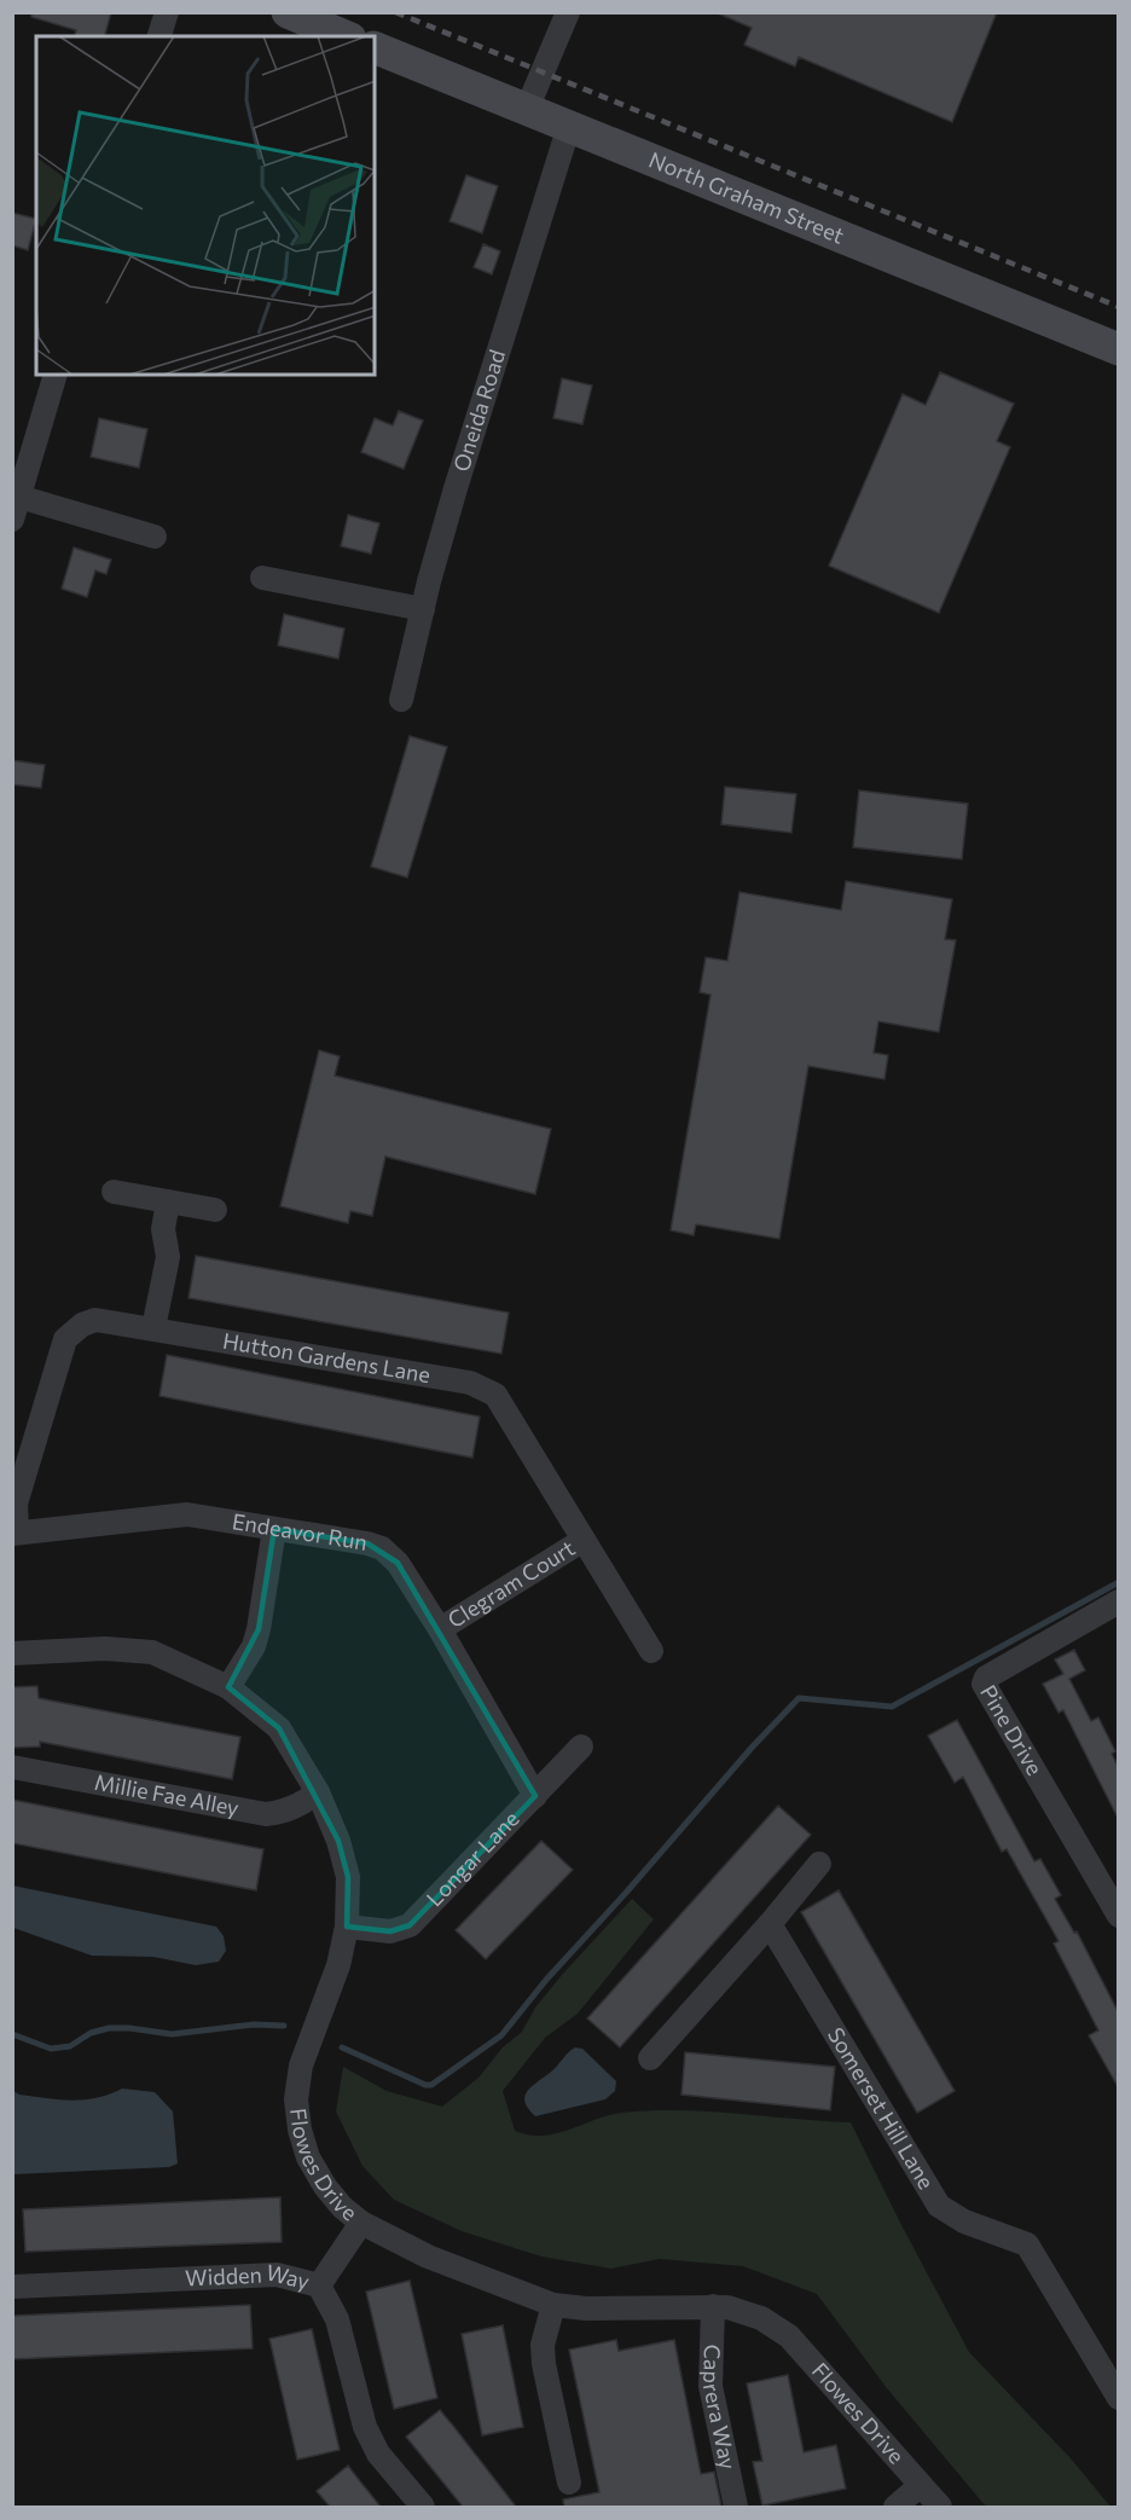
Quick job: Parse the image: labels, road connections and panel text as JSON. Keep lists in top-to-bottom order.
{
  "streets": {
    "main road": ["North Graham Street"],
    "street": [
      "Oneida Road",
      "Hutton Gardens Lane",
      "Endeavor Run",
      "Clegram Court",
      "Pine Drive",
      "Millie Fae Alley",
      "Longar Lane",
      "Somerset Hill Lane",
      "Flowes Drive",
      "Widden Way",
      "Caprera Way"
    ]
  },
  "crossings": [
    ["North Graham Street", "Oneida Road"],
    ["Hutton Gardens Lane", "Endeavor Run"],
    ["Hutton Gardens Lane", "Clegram Court"],
    ["Endeavor Run", "Clegram Court"],
    ["Endeavor Run", "Longar Lane"],
    ["Millie Fae Alley", "Flowes Drive"],
    ["Longar Lane", "Flowes Drive"],
    ["Flowes Drive", "Caprera Way"]
  ]
}
